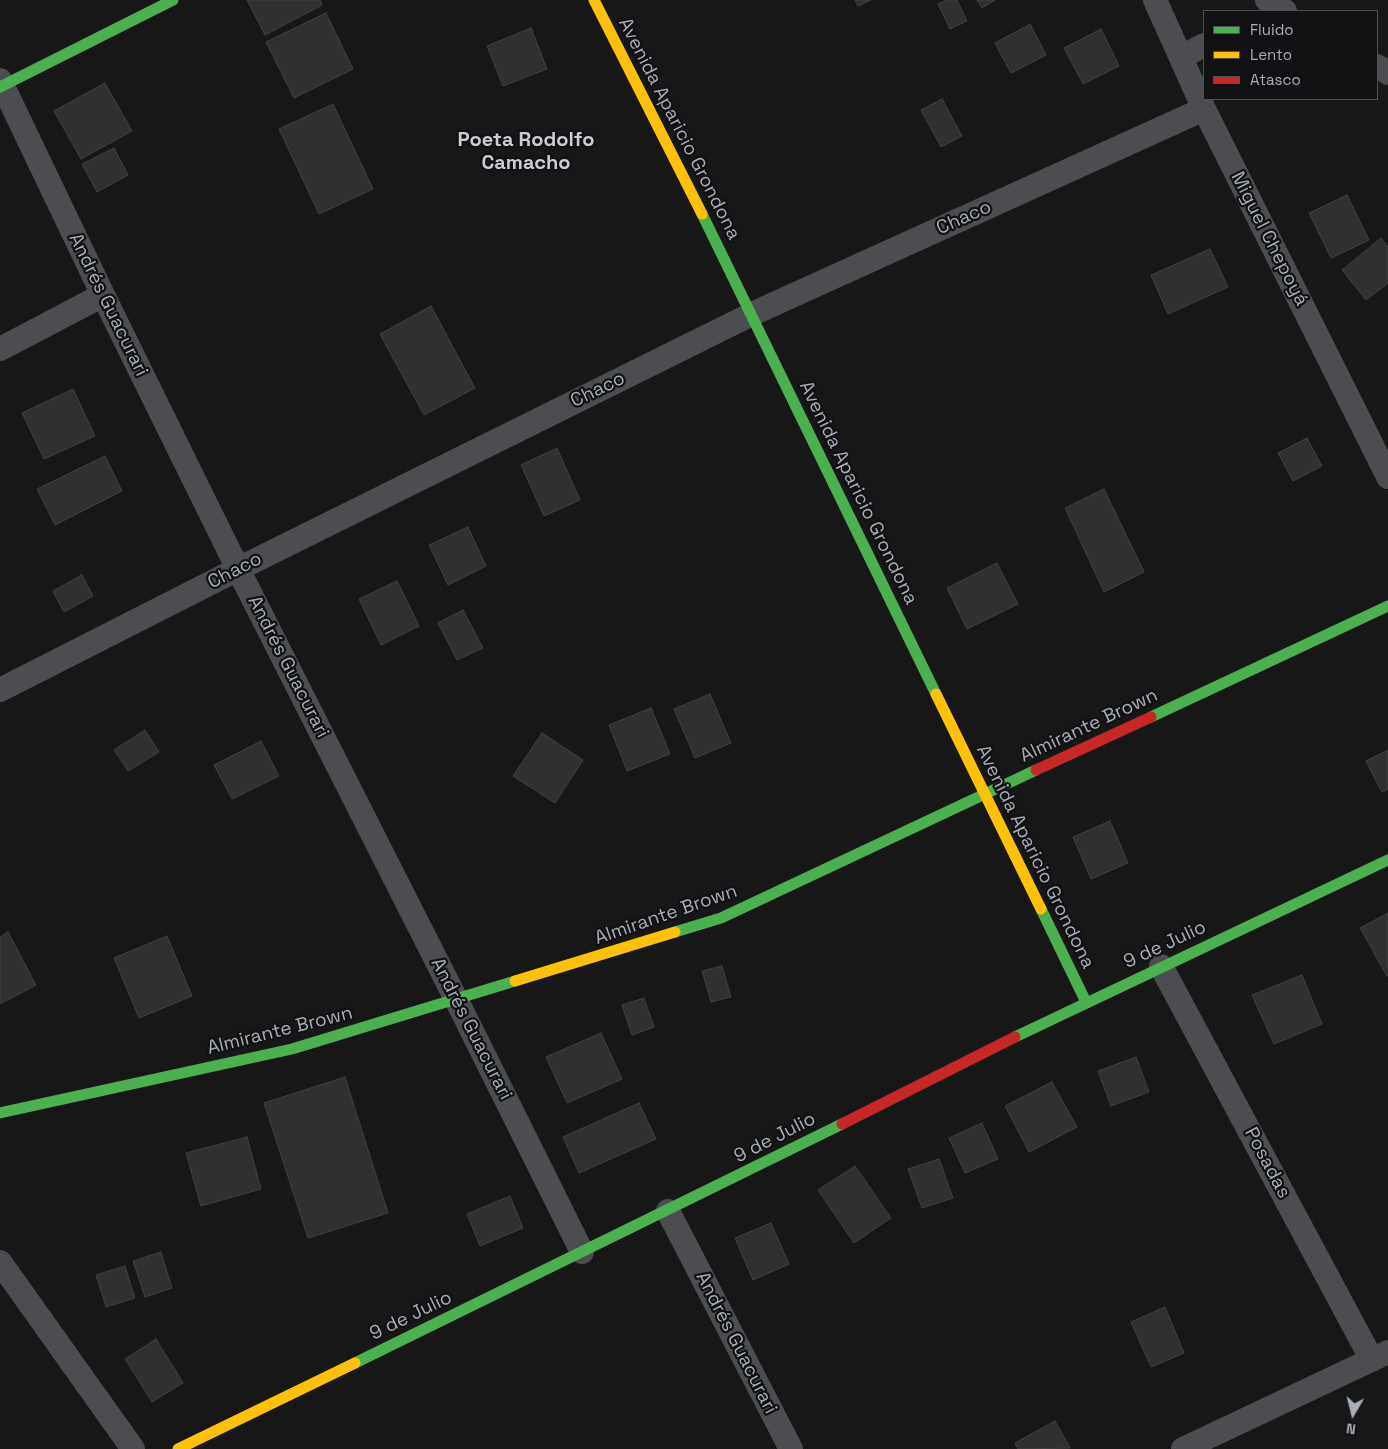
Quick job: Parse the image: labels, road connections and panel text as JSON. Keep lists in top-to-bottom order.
{
  "streets": {
    "street": [
      "Avenida Aparicio Grondona",
      "Chaco",
      "Miguel Chepoyá",
      "Andrés Guacurari",
      "Almirante Brown",
      "9 de Julio",
      "Posadas"
    ]
  },
  "crossings": [
    ["Avenida Aparicio Grondona", "Chaco"],
    ["Avenida Aparicio Grondona", "Almirante Brown"],
    ["Avenida Aparicio Grondona", "9 de Julio"],
    ["Chaco", "Miguel Chepoyá"],
    ["Chaco", "Andrés Guacurari"],
    ["Andrés Guacurari", "Almirante Brown"],
    ["Andrés Guacurari", "9 de Julio"],
    ["9 de Julio", "Posadas"]
  ],
  "districts": ["Poeta Rodolfo Camacho"],
  "legend": ["Fluido", "Lento", "Atasco"],
  "north": "bottom"
}
